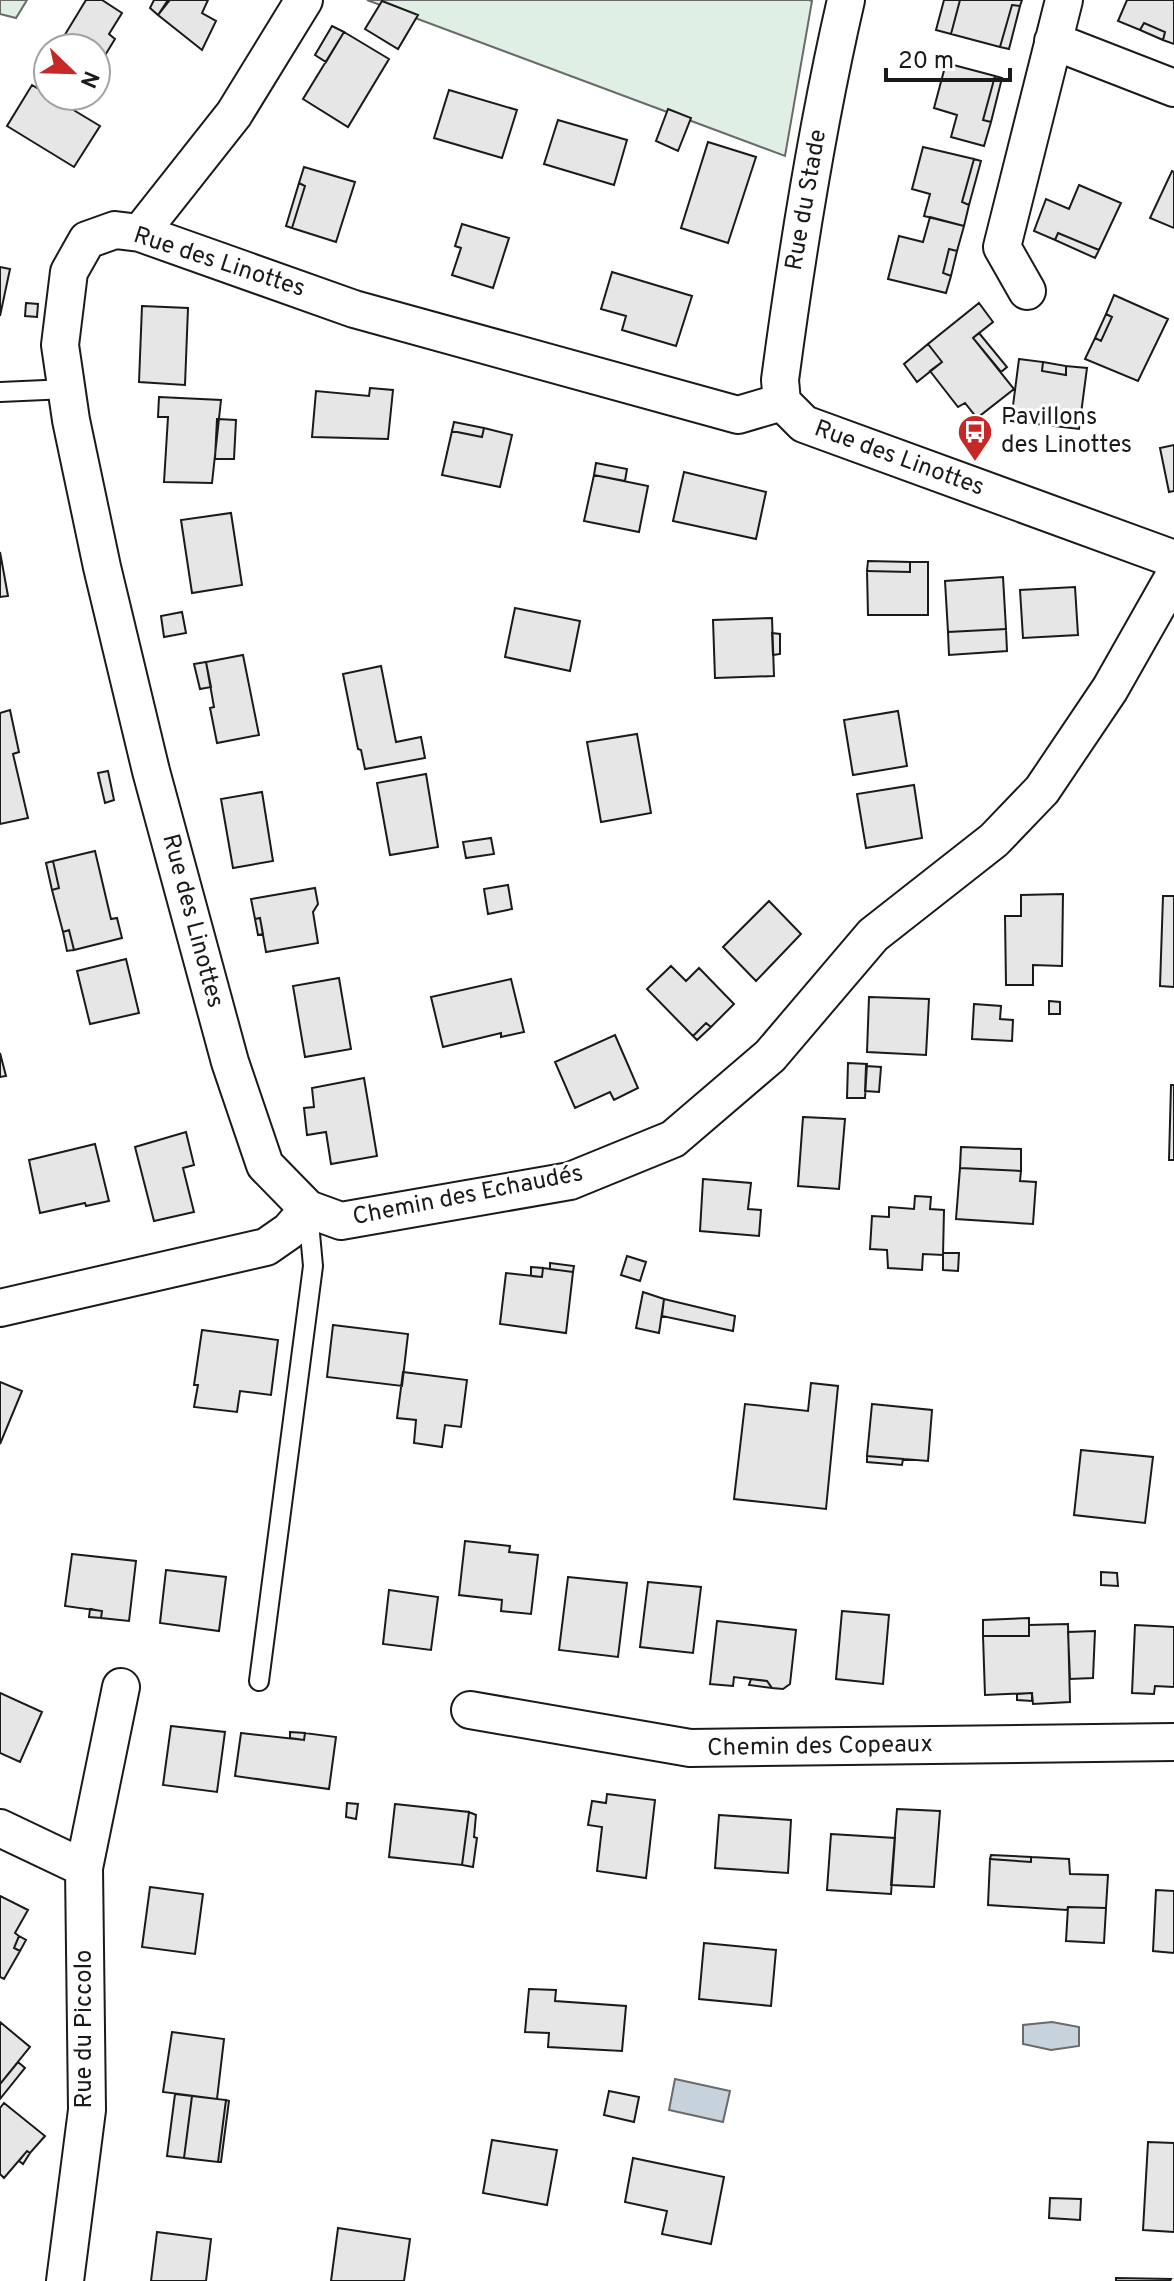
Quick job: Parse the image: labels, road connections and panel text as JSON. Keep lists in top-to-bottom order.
{
  "streets": {
    "street": [
      "Rue du Stade",
      "Rue des Linottes",
      "Chemin des Echaudés",
      "Chemin des Copeaux",
      "Rue du Piccolo"
    ]
  },
  "crossings": [
    ["Rue du Stade", "Rue des Linottes"],
    ["Rue des Linottes", "Chemin des Echaudés"]
  ],
  "places": {
    "bus stop": ["Pavillons des Linottes"]
  },
  "scale_bar": "20 m",
  "north": "bottom right"
}
